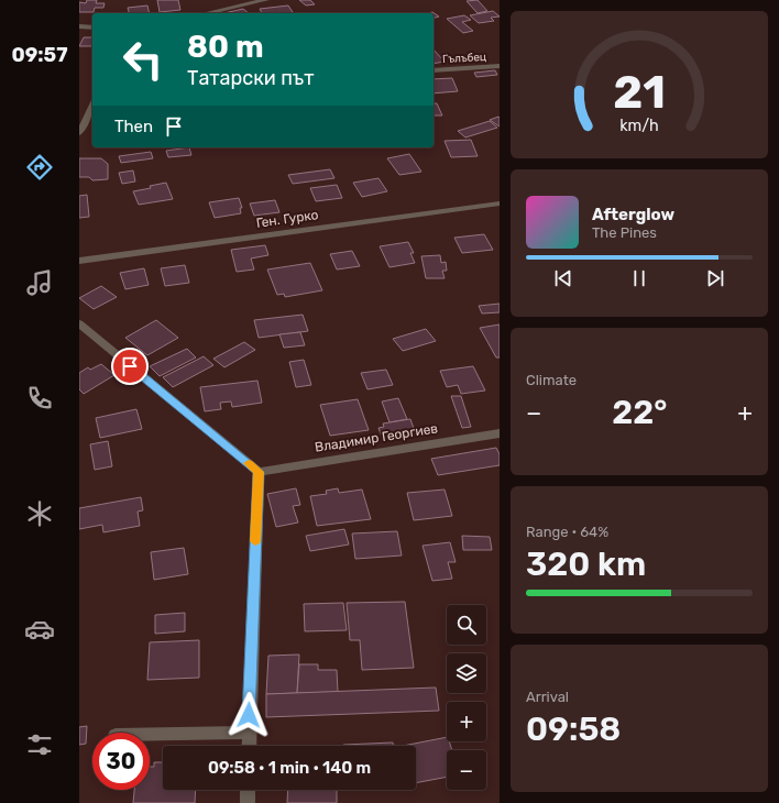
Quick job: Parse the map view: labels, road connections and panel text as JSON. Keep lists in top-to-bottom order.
{
  "streets": {
    "street": ["Гълъбец", "Ген. Гурко", "Владимир Георгиев"]
  },
  "page": {
    "tabs": "09:57",
    "turn": ["80 m", "Татарски път"],
    "then": "Then",
    "song": ["Afterglow", "The Pines"],
    "tile": [
      "Climate",
      ["Range · 64%", "320 km"],
      ["Arrival", "09:58"]
    ],
    "heat": ["−", "22°", "+"],
    "map_buttons": ["+", "−"],
    "limit": "30",
    "trip": "09:58 · 1 min · 140 m",
    "gauge": ["21", "km/h"]
  }
}
